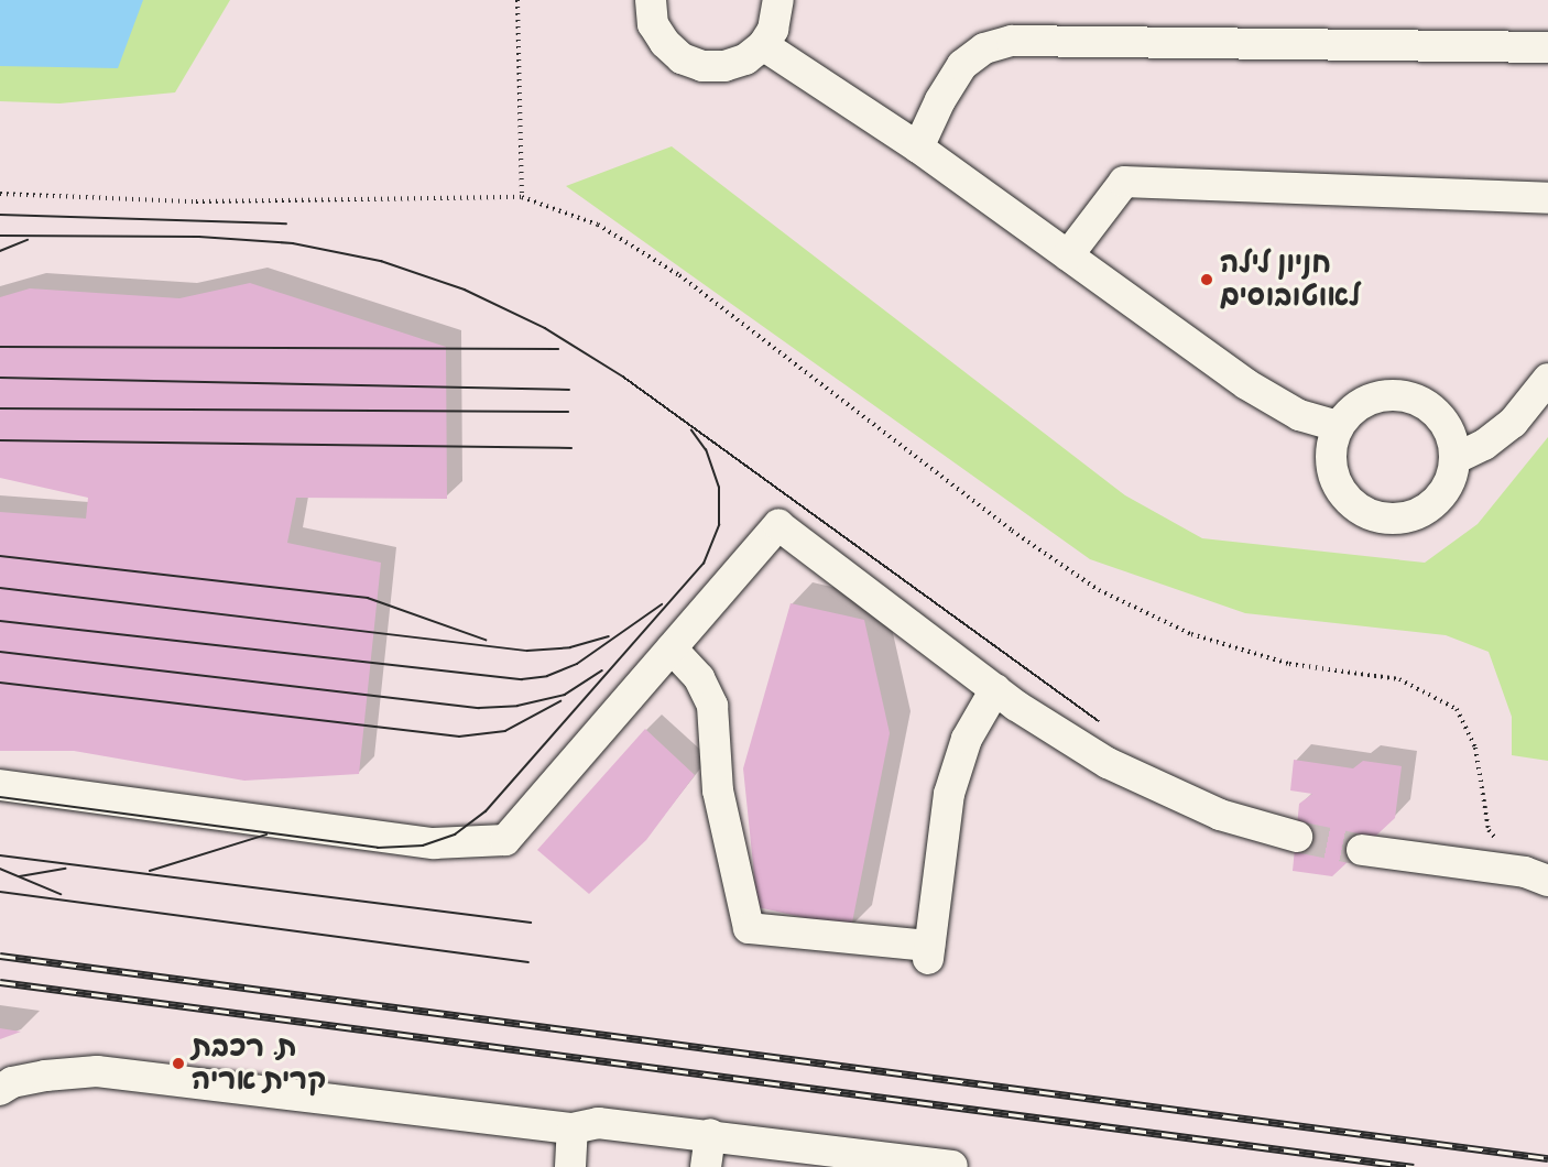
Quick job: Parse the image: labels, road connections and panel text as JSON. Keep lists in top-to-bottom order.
{
  "places": ["חניון לילה לאוטובוסים", "ת. רכבת קרית אריה"]
}
